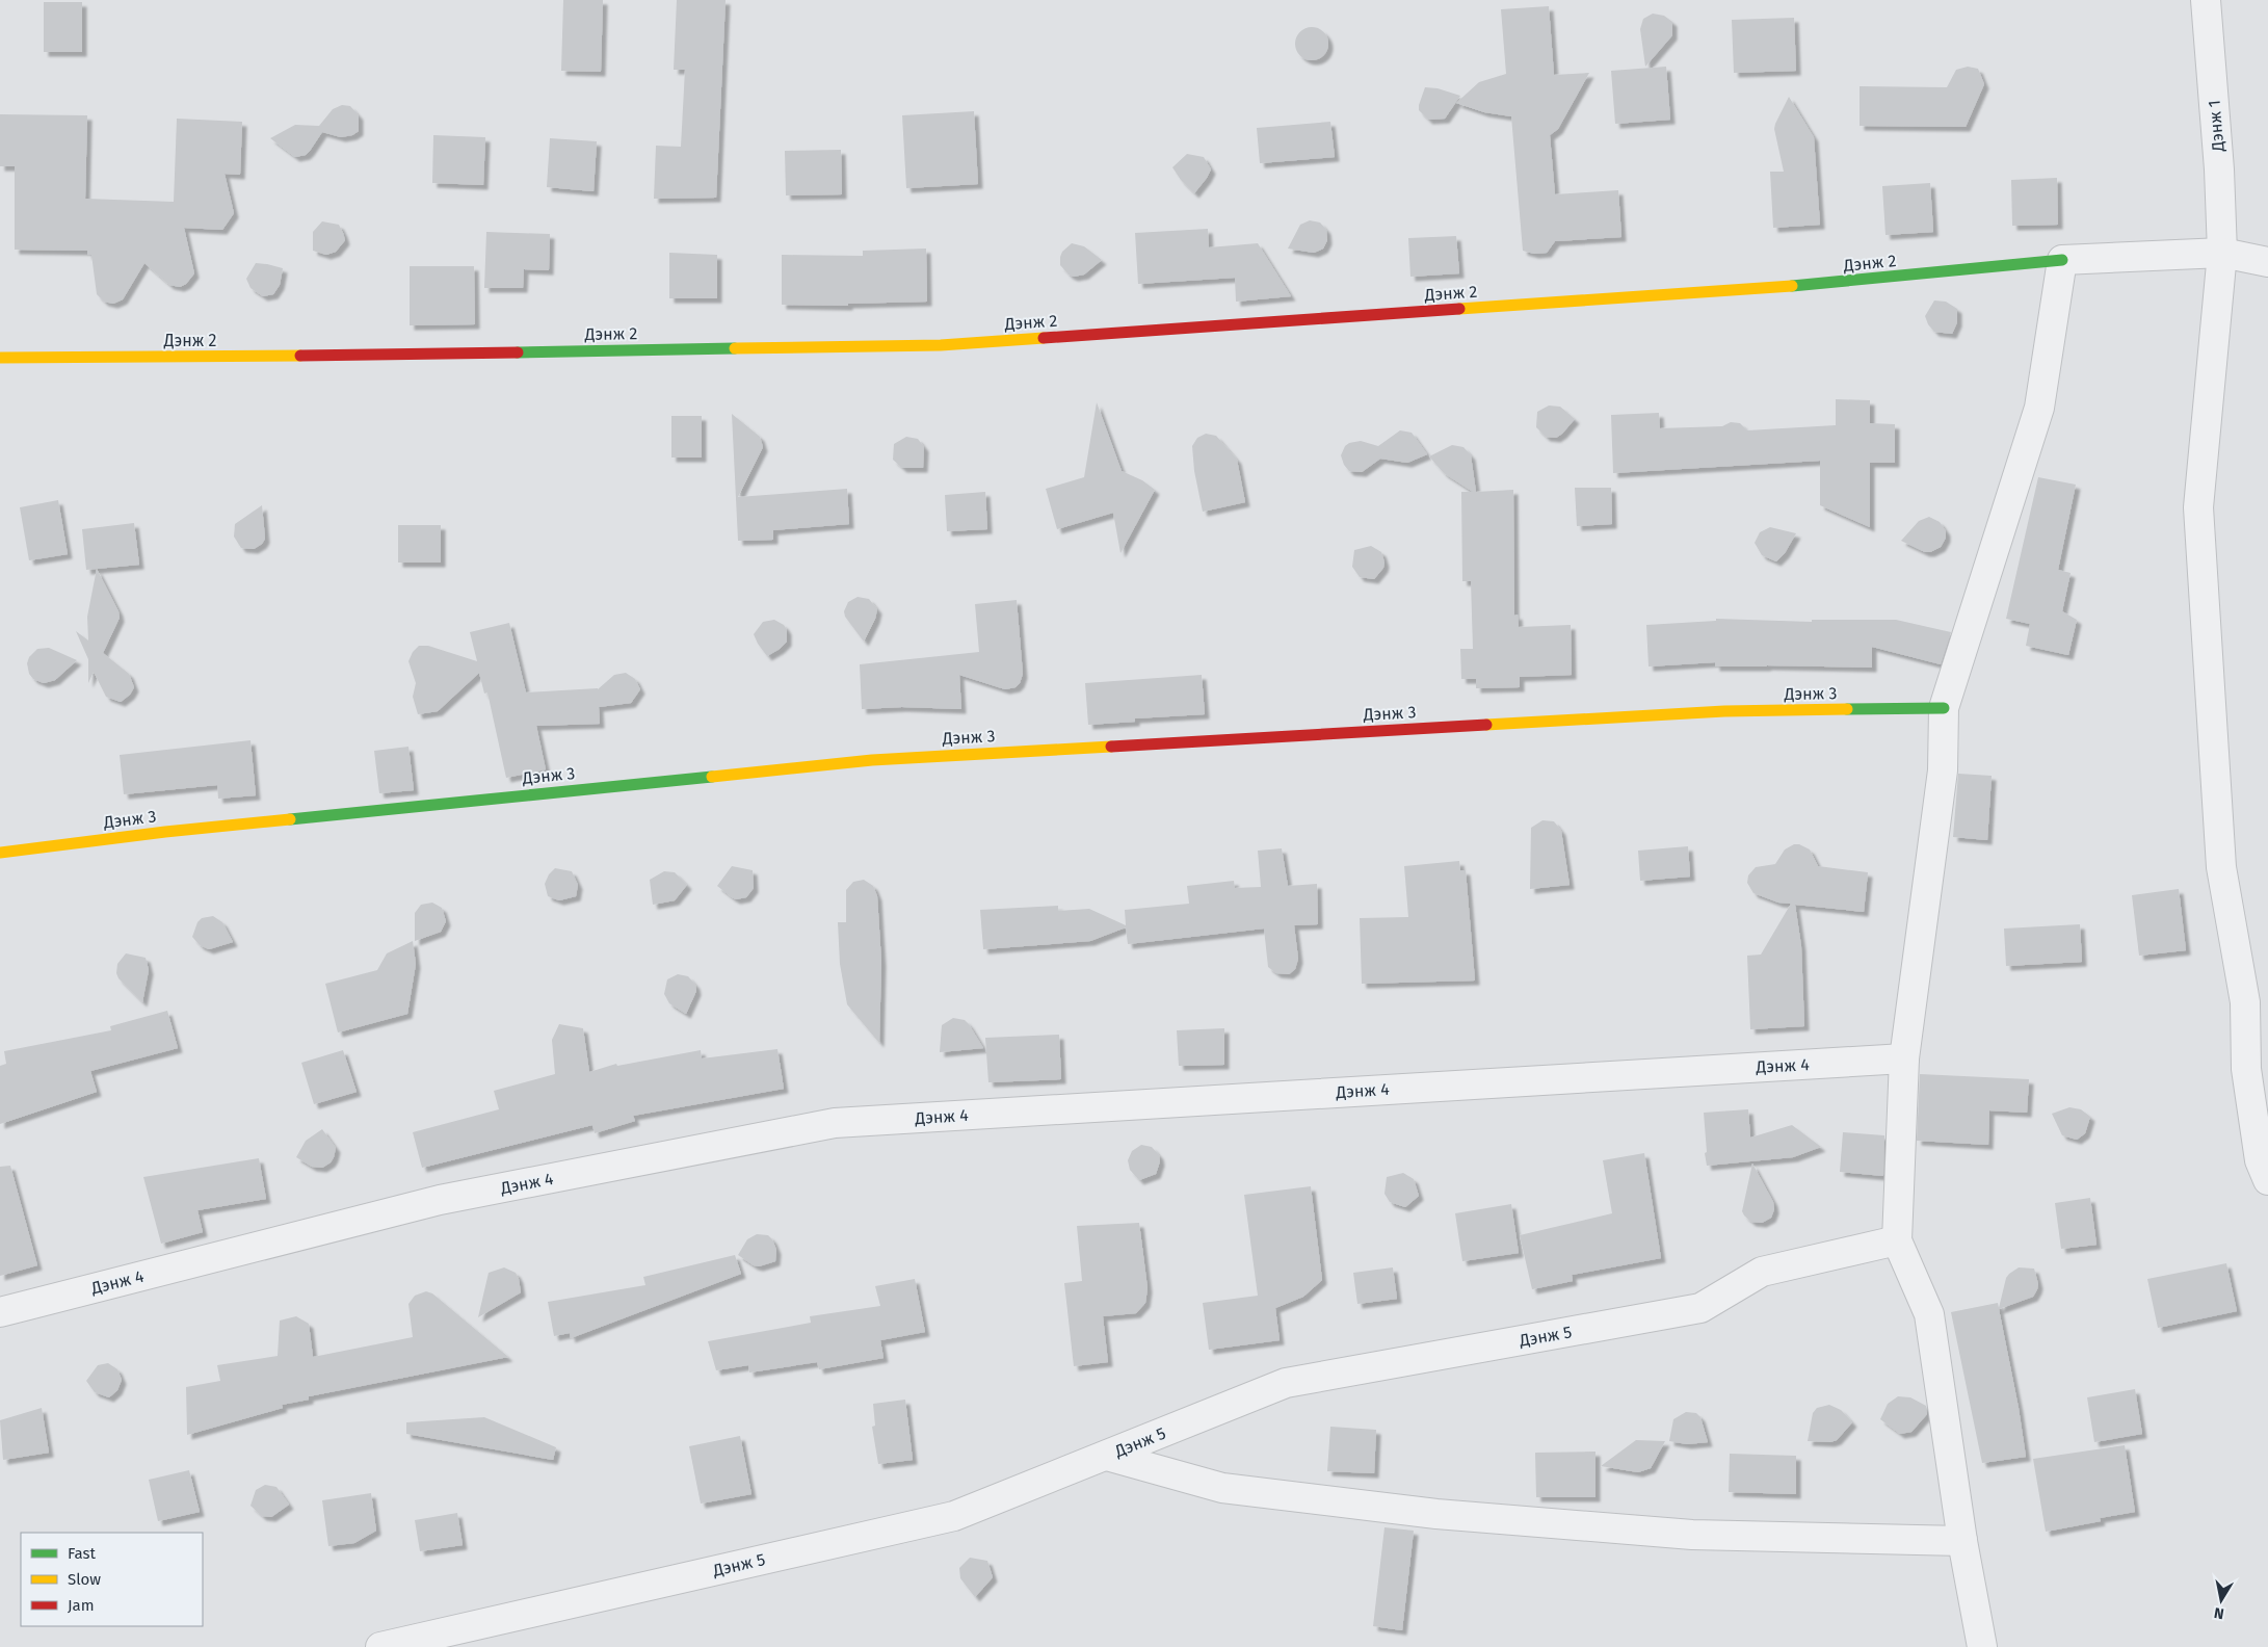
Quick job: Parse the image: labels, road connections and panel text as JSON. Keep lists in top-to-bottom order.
{
  "streets": {
    "street": [
      "Дэнж 1",
      "Дэнж 2",
      "Дэнж 3",
      "Дэнж 4",
      "Дэнж 5"
    ]
  },
  "legend": ["Fast", "Slow", "Jam"],
  "north": "bottom"
}
